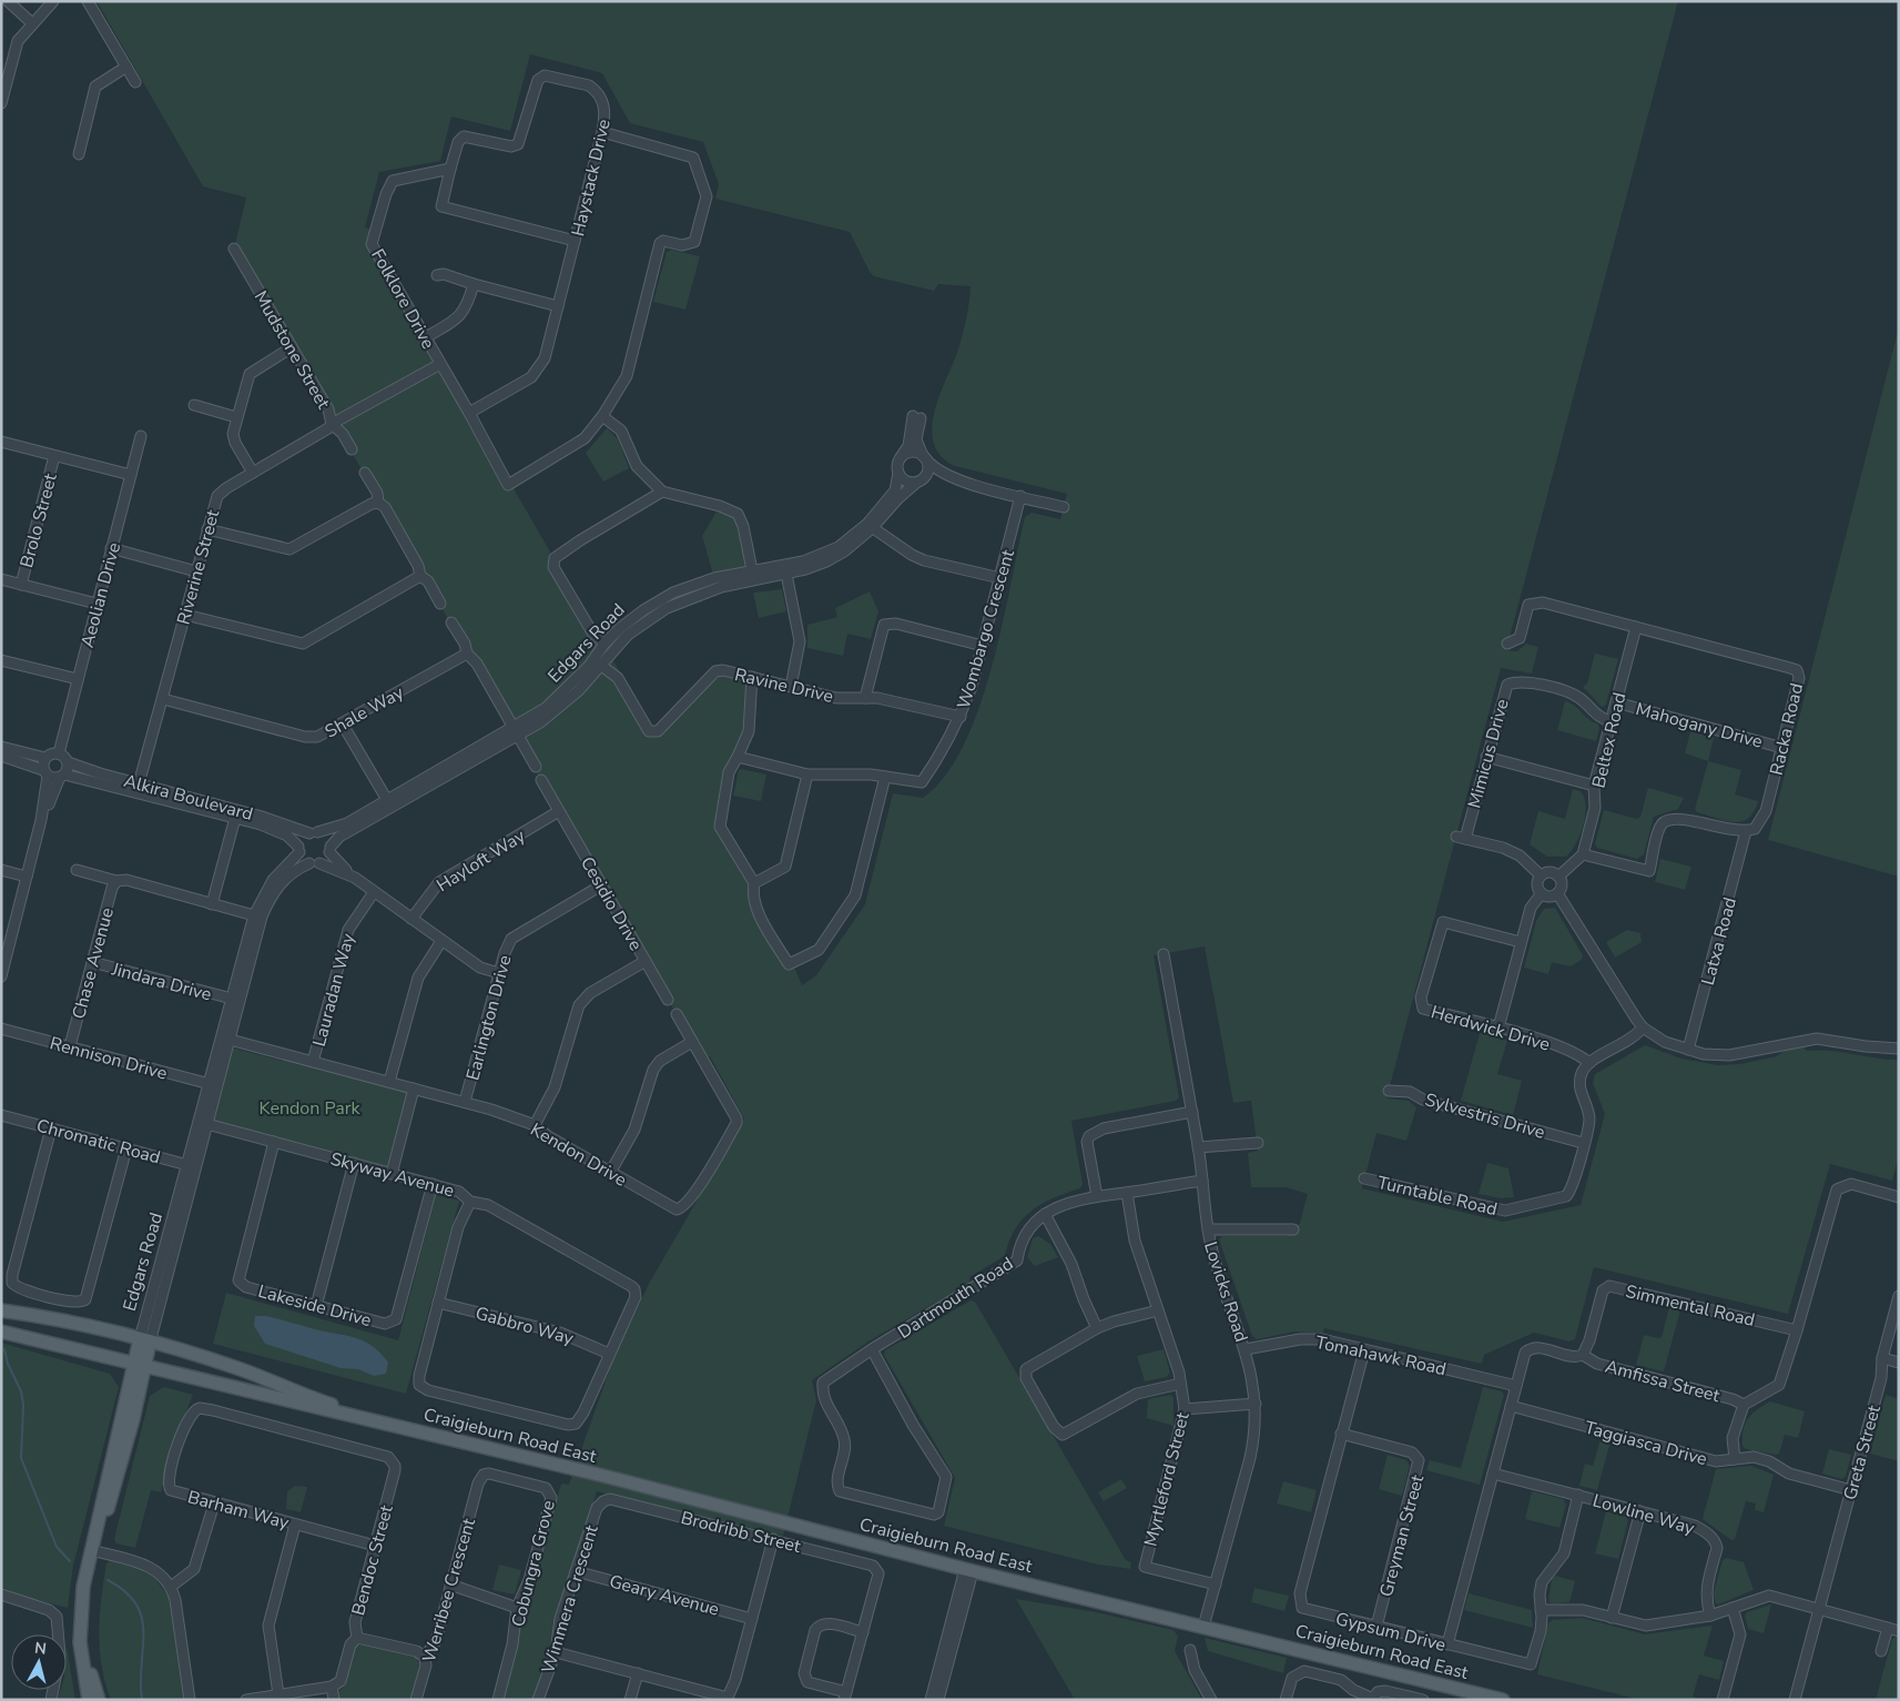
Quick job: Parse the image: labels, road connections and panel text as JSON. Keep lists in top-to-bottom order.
{
  "streets": {
    "main road": ["Edgars Road", "Craigieburn Road East"],
    "street": [
      "Haystack Drive",
      "Folklore Drive",
      "Mudstone Street",
      "Brolo Street",
      "Riverine Street",
      "Aeolian Drive",
      "Wombargo Crescent",
      "Ravine Drive",
      "Shale Way",
      "Mahogany Drive",
      "Racka Road",
      "Beltex Road",
      "Mimicus Drive",
      "Alkira Boulevard",
      "Hayloft Way",
      "Cesidio Drive",
      "Latxa Road",
      "Chase Avenue",
      "Jindara Drive",
      "Lauradan Way",
      "Earlington Drive",
      "Herdwick Drive",
      "Rennison Drive",
      "Sylvestris Drive",
      "Chromatic Road",
      "Kendon Drive",
      "Skyway Avenue",
      "Turntable Road",
      "Lovicks Road",
      "Dartmouth Road",
      "Lakeside Drive",
      "Simmental Road",
      "Gabbro Way",
      "Tomahawk Road",
      "Amfissa Street",
      "Taggiasca Drive",
      "Greta Street",
      "Myrtleford Street",
      "Barham Way",
      "Lowline Way",
      "Brodribb Street",
      "Greyman Street",
      "Bendoc Street",
      "Cobungra Grove",
      "Werribee Crescent",
      "Geary Avenue",
      "Wimmera Crescent",
      "Gypsum Drive"
    ]
  },
  "crossings": [
    ["Haystack Drive", "Folklore Drive"],
    ["Folklore Drive", "Riverine Street"],
    ["Mudstone Street", "Riverine Street"],
    ["Riverine Street", "Shale Way"],
    ["Riverine Street", "Alkira Boulevard"],
    ["Aeolian Drive", "Alkira Boulevard"],
    ["Wombargo Crescent", "Ravine Drive"],
    ["Edgars Road", "Ravine Drive"],
    ["Edgars Road", "Alkira Boulevard"],
    ["Edgars Road", "Jindara Drive"],
    ["Edgars Road", "Rennison Drive"],
    ["Edgars Road", "Chromatic Road"],
    ["Edgars Road", "Kendon Drive"],
    ["Edgars Road", "Skyway Avenue"],
    ["Edgars Road", "Craigieburn Road East"],
    ["Mahogany Drive", "Racka Road"],
    ["Mahogany Drive", "Beltex Road"],
    ["Racka Road", "Beltex Road"],
    ["Racka Road", "Latxa Road"],
    ["Beltex Road", "Mimicus Drive"],
    ["Hayloft Way", "Cesidio Drive"],
    ["Cesidio Drive", "Earlington Drive"],
    ["Cesidio Drive", "Kendon Drive"],
    ["Chase Avenue", "Jindara Drive"],
    ["Chase Avenue", "Rennison Drive"],
    ["Lauradan Way", "Kendon Drive"],
    ["Earlington Drive", "Kendon Drive"],
    ["Herdwick Drive", "Turntable Road"],
    ["Sylvestris Drive", "Turntable Road"],
    ["Skyway Avenue", "Lakeside Drive"],
    ["Skyway Avenue", "Gabbro Way"],
    ["Lovicks Road", "Dartmouth Road"],
    ["Lovicks Road", "Tomahawk Road"],
    ["Lovicks Road", "Craigieburn Road East"],
    ["Lovicks Road", "Myrtleford Street"],
    ["Dartmouth Road", "Myrtleford Street"],
    ["Simmental Road", "Amfissa Street"],
    ["Tomahawk Road", "Gypsum Drive"],
    ["Taggiasca Drive", "Greta Street"],
    ["Barham Way", "Bendoc Street"],
    ["Lowline Way", "Gypsum Drive"],
    ["Brodribb Street", "Wimmera Crescent"],
    ["Greyman Street", "Gypsum Drive"],
    ["Cobungra Grove", "Werribee Crescent"],
    ["Geary Avenue", "Wimmera Crescent"]
  ],
  "parks": ["Kendon Park"],
  "north": "top"
}
